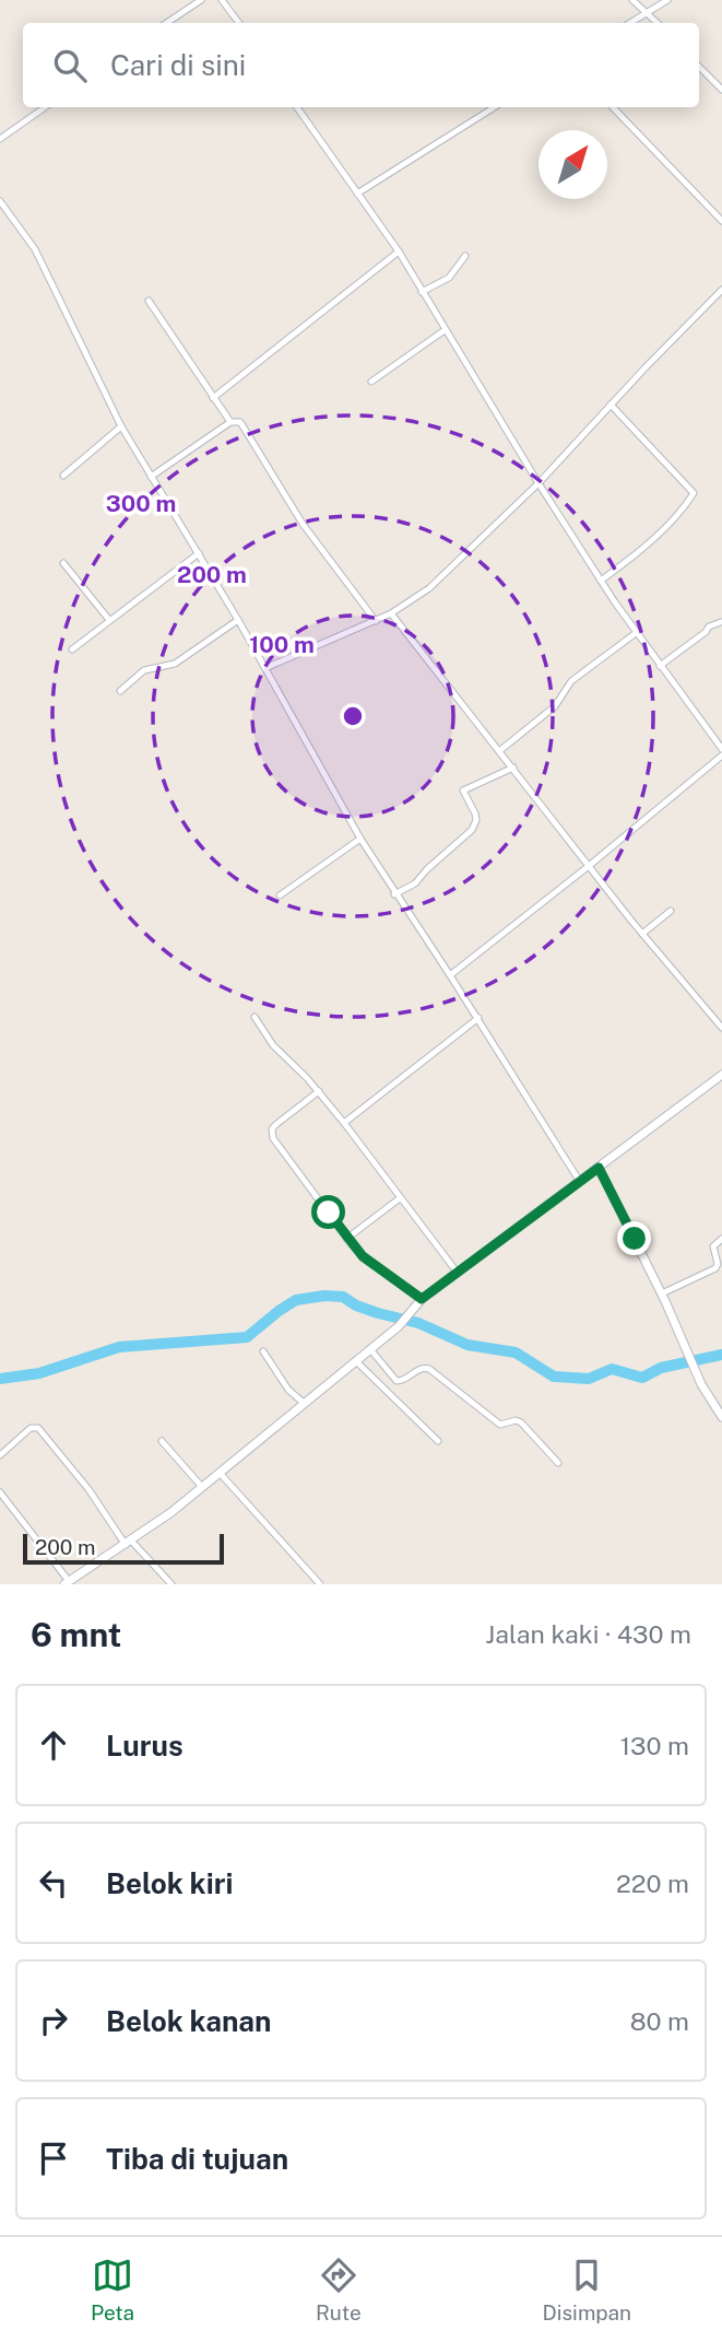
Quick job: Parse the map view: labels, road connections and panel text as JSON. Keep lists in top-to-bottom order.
{
  "scale_bar": "200 m",
  "north": "top right",
  "page": {
    "search": "Cari di sini",
    "scale": "200 m",
    "heading": ["6 mnt", "Jalan kaki · 430 m"],
    "list": [
      ["Lurus", "130 m"],
      ["Belok kiri", "220 m"],
      ["Belok kanan", "80 m"],
      "Tiba di tujuan"
    ],
    "nav": ["Peta", "Rute", "Disimpan"]
  },
  "rings": ["300 m", "200 m", "100 m"]
}
